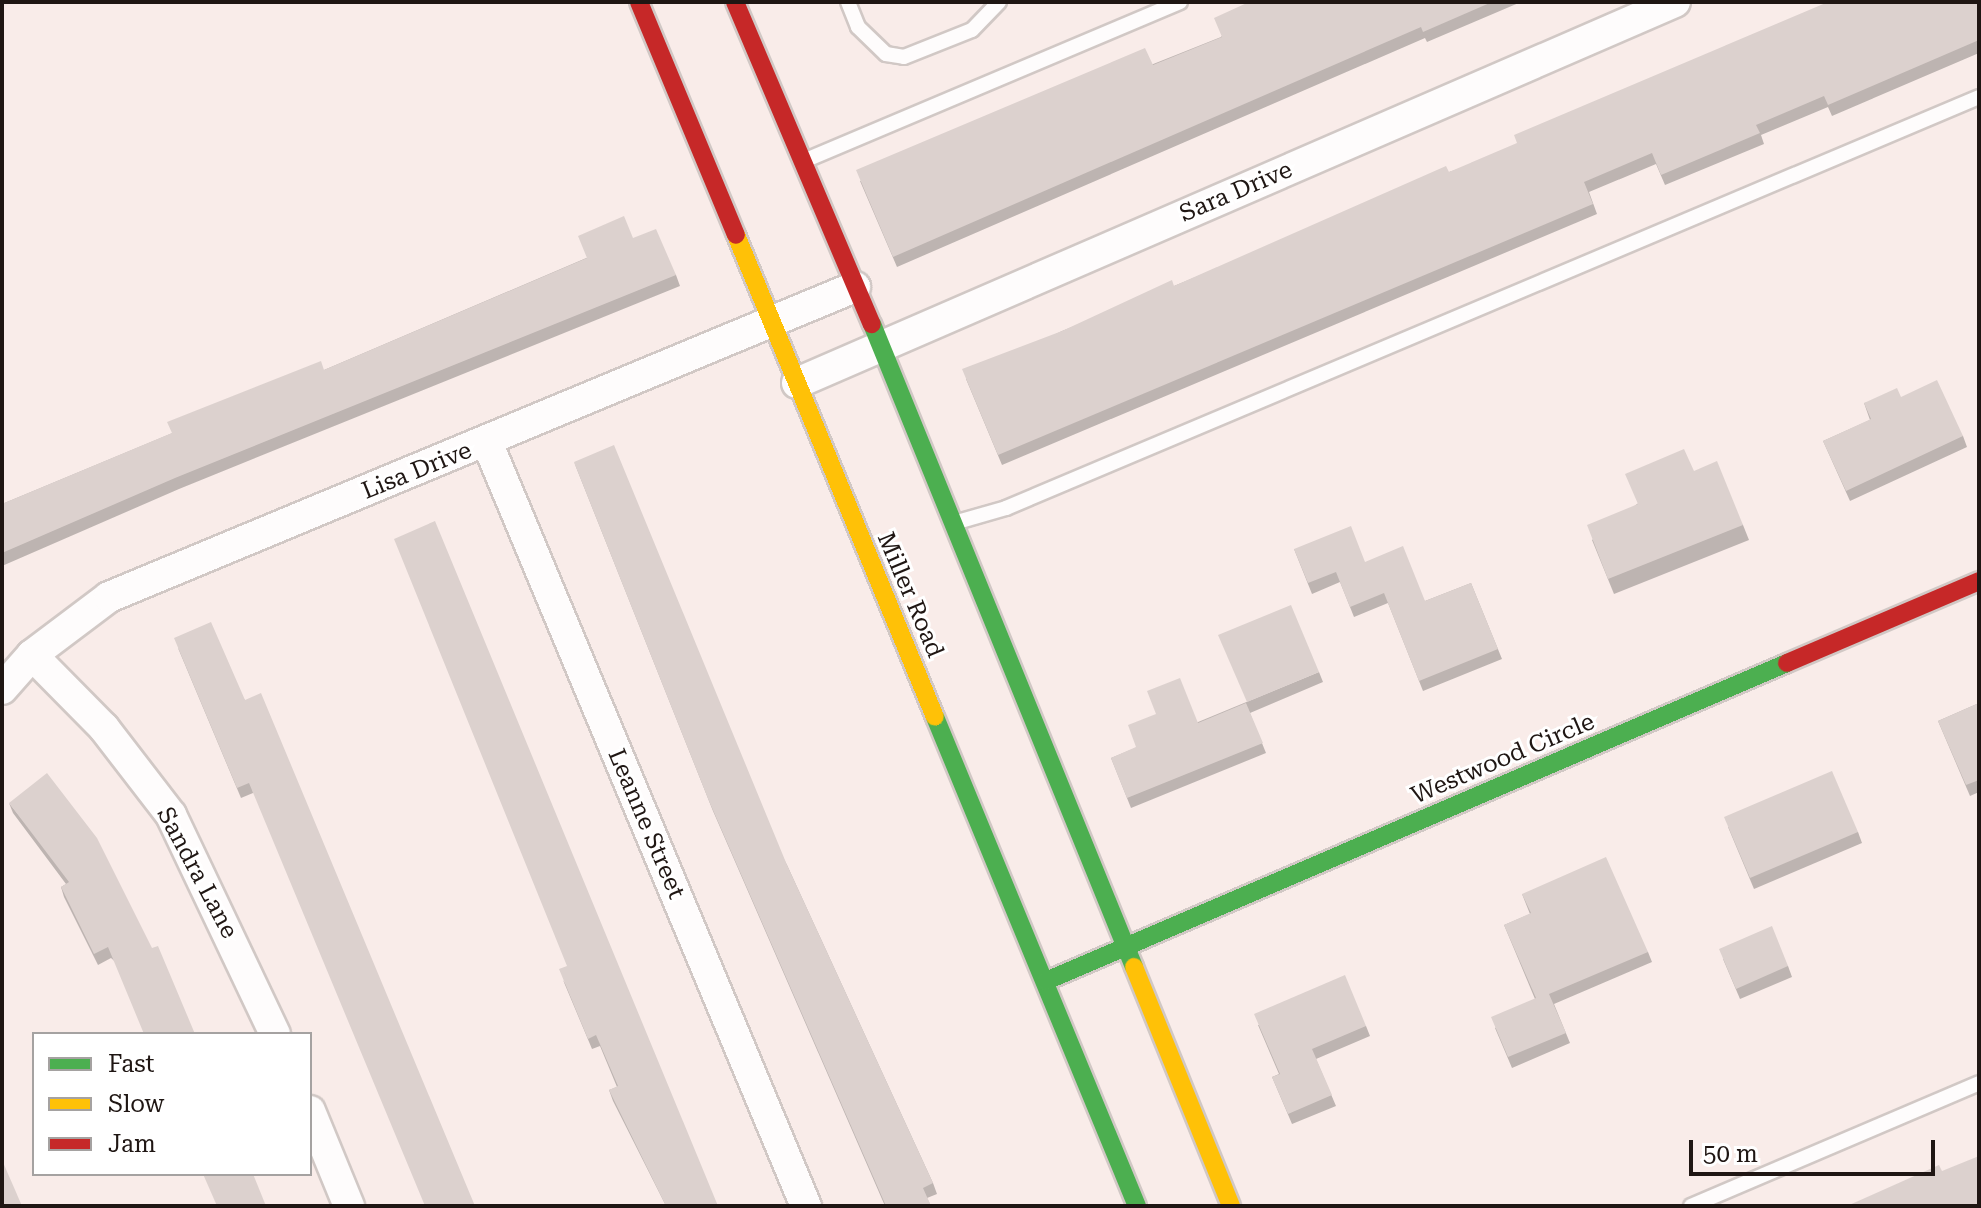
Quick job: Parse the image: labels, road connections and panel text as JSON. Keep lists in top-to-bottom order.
{
  "streets": {
    "main road": ["Miller Road", "Westwood Circle"],
    "street": [
      "Sara Drive",
      "Lisa Drive",
      "Leanne Street",
      "Sandra Lane"
    ]
  },
  "crossings": [
    ["Sara Drive", "Miller Road"],
    ["Lisa Drive", "Miller Road"],
    ["Lisa Drive", "Leanne Street"],
    ["Lisa Drive", "Sandra Lane"],
    ["Miller Road", "Westwood Circle"]
  ],
  "legend": ["Fast", "Slow", "Jam"],
  "scale_bar": "50 m"
}
